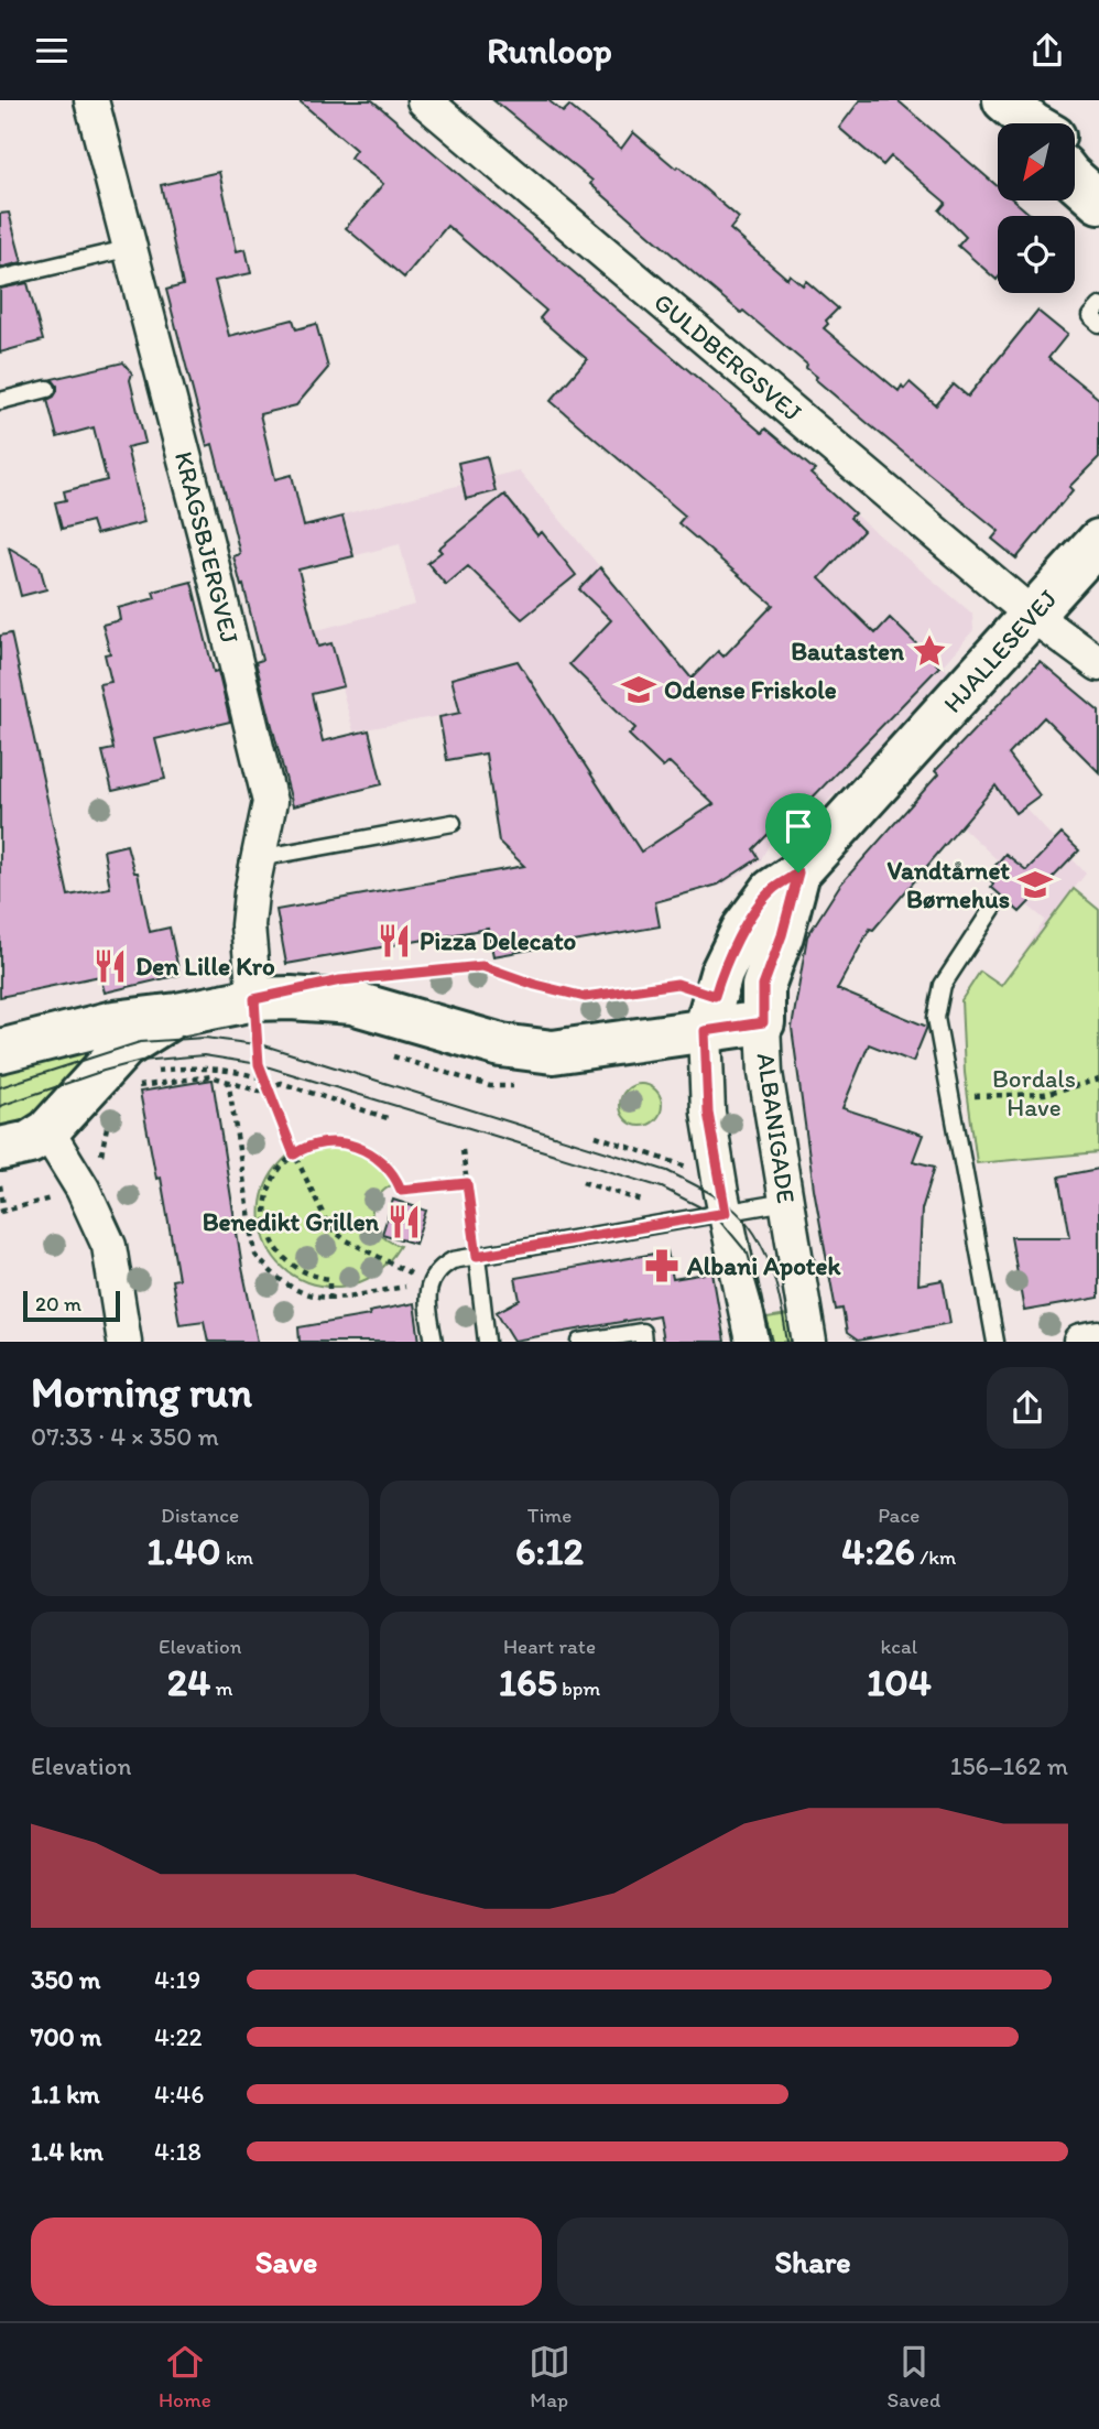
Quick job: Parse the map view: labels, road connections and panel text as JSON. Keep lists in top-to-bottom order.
{
  "streets": {
    "main road": ["HJALLESEVEJ", "ALBANIGADE"],
    "street": ["GULDBERGSVEJ", "KRAGSBJERGVEJ"]
  },
  "crossings": [
    ["GULDBERGSVEJ", "HJALLESEVEJ"],
    ["HJALLESEVEJ", "ALBANIGADE"]
  ],
  "parks": ["Bordals Have"],
  "places": {
    "place": ["Bautasten"],
    "school or university": ["Odense Friskole", "Vandtårnet Børnehus"],
    "restaurant": ["Pizza Delecato", "Den Lille Kro", "Benedikt Grillen"],
    "pharmacy": ["Albani Apotek"]
  },
  "scale_bar": "20 m",
  "north": "bottom left",
  "page": {
    "header": "Runloop",
    "scale": "20 m",
    "heading": ["Morning run", "07:33 · 4 × 350 m"],
    "stats": [
      ["Distance", "1.40 km"],
      ["Time", "6:12"],
      ["Pace", "4:26 /km"],
      ["Elevation", "24 m"],
      ["Heart rate", "165 bpm"],
      ["kcal", "104"]
    ],
    "chart": ["Elevation", "156–162 m"],
    "list": [
      {
        "name": "350 m",
        "note": "4:19"
      },
      {
        "name": "700 m",
        "note": "4:22"
      },
      {
        "name": "1.1 km",
        "note": "4:46"
      },
      {
        "name": "1.4 km",
        "note": "4:18"
      }
    ],
    "buttons": ["Save", "Share"],
    "tabs": ["Home", "Map", "Saved"]
  }
}
